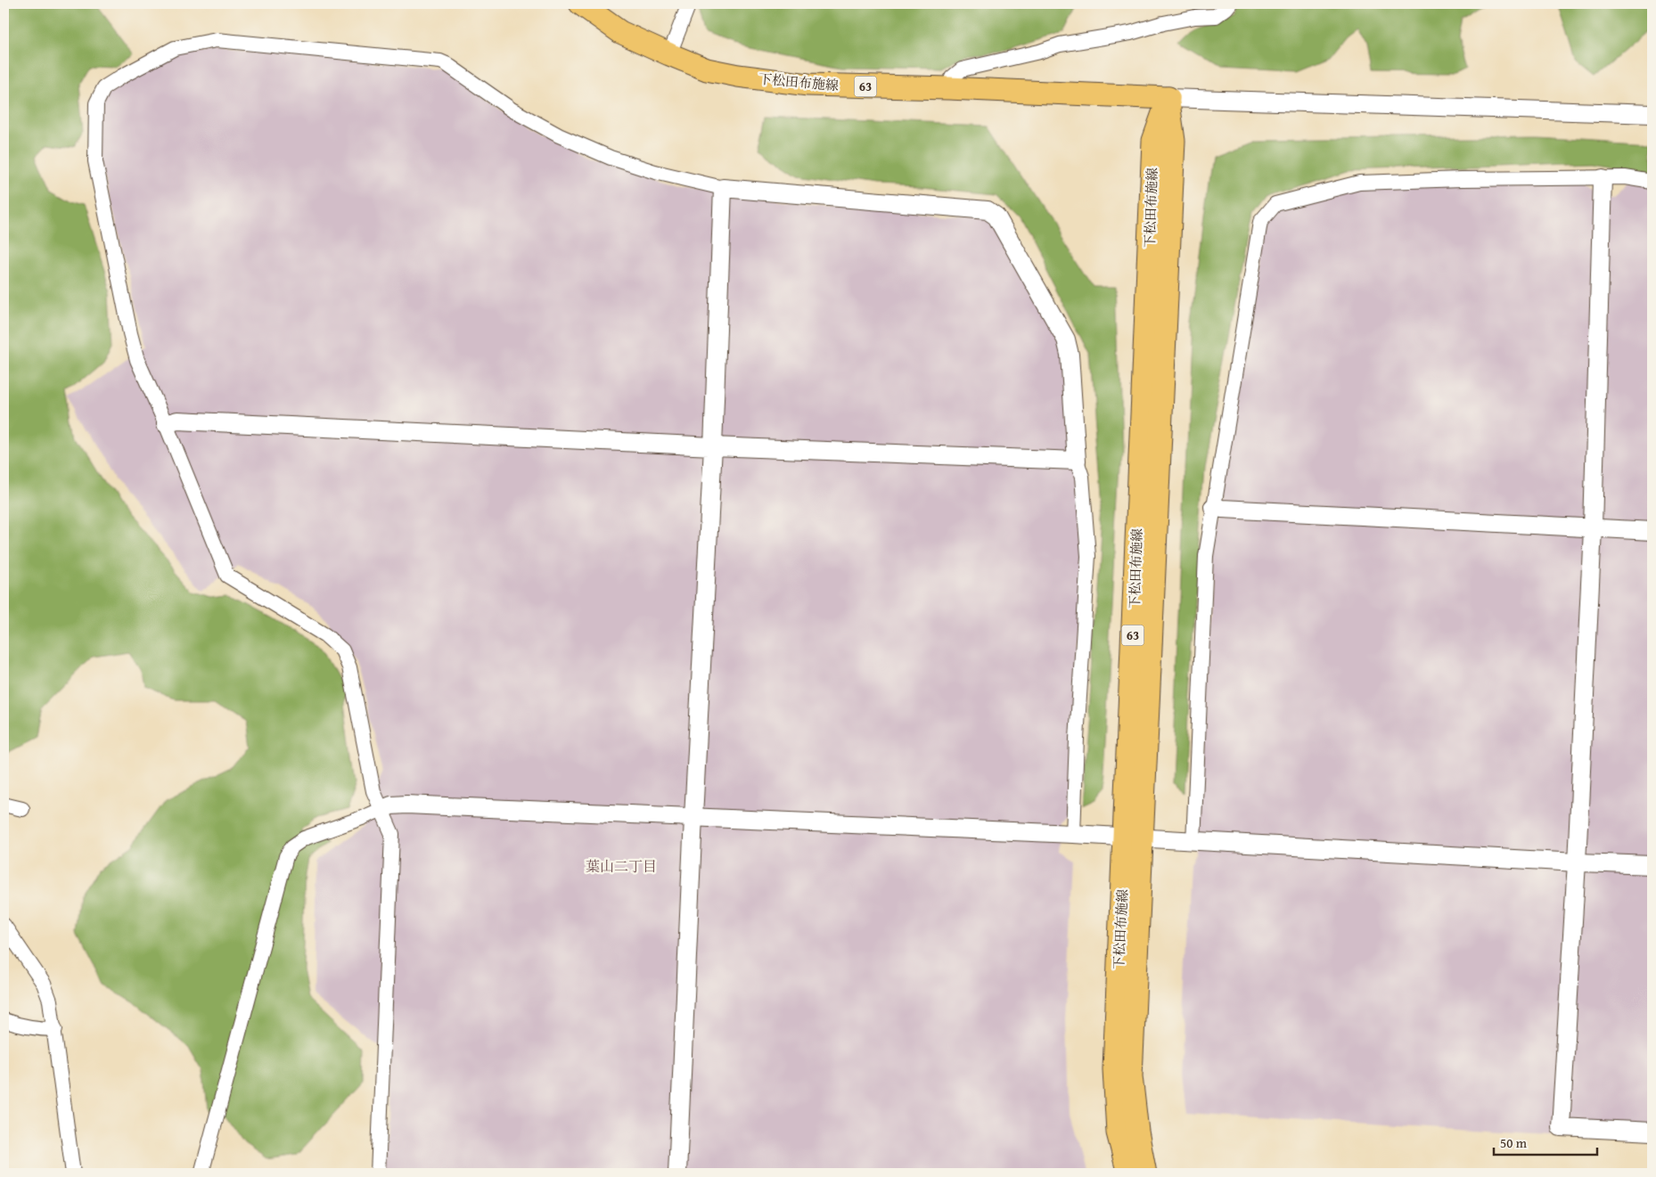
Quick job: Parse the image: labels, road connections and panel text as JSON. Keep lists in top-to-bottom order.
{
  "streets": {
    "main road": ["下松田布施線", "63"]
  },
  "districts": ["葉山二丁目"],
  "scale_bar": "50 m"
}
